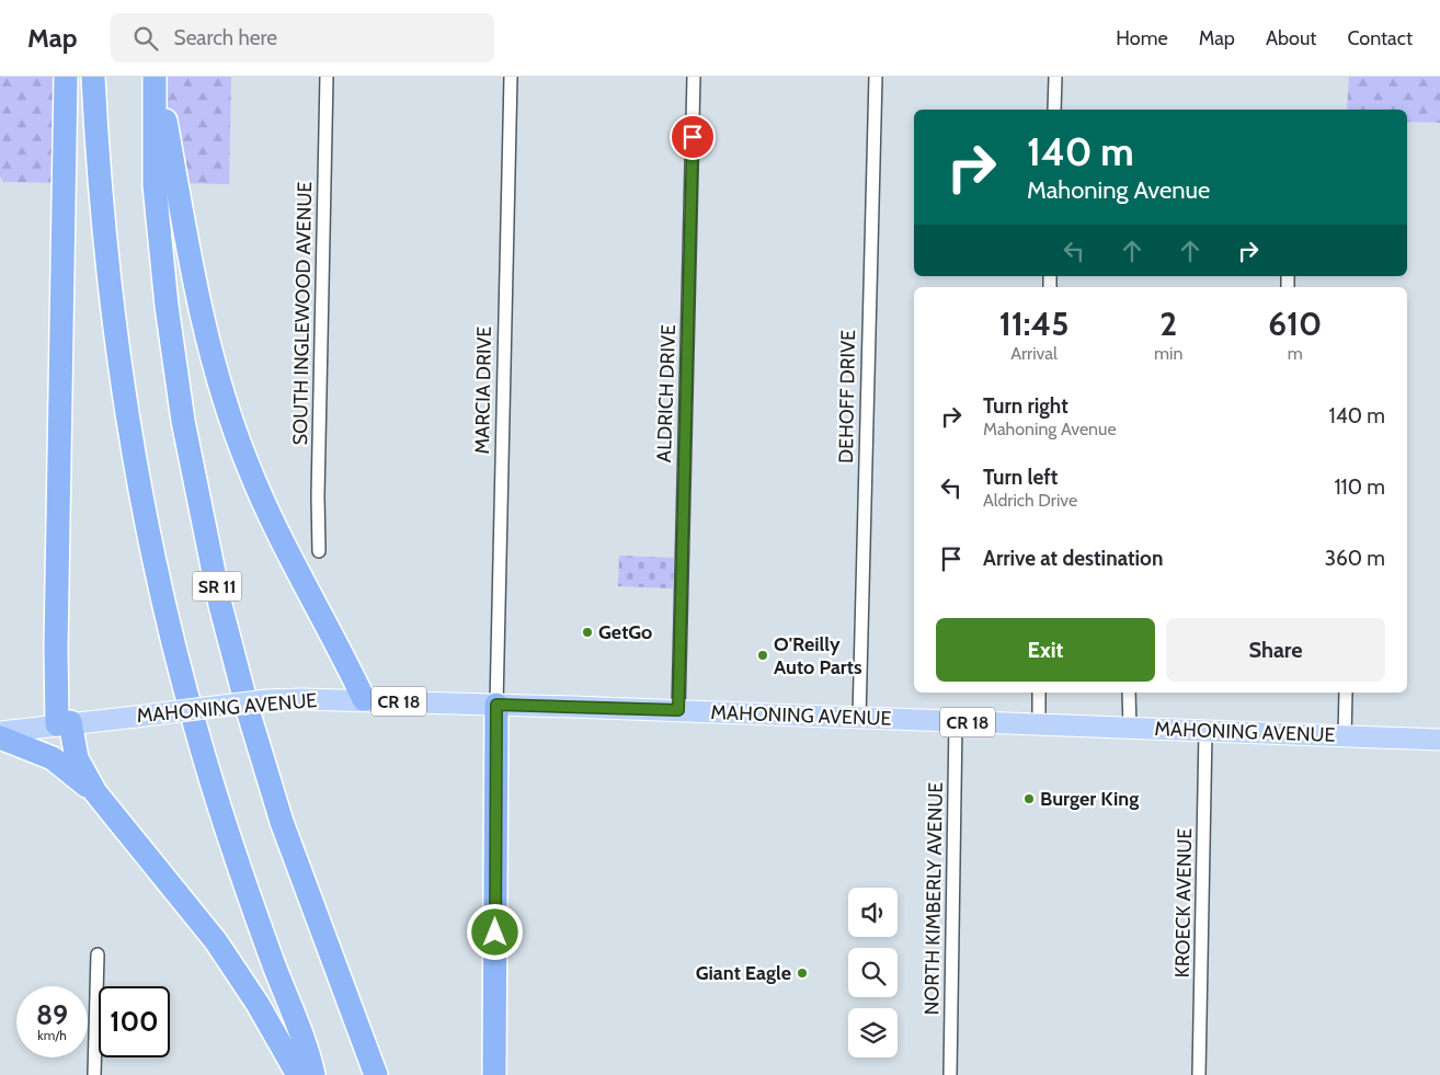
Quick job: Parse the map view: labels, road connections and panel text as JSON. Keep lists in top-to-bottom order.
{
  "streets": {
    "highway": ["SR 11"],
    "main road": ["CR 18", "MAHONING AVENUE"],
    "street": [
      "SOUTH INGLEWOOD AVENUE",
      "MARCIA DRIVE",
      "ALDRICH DRIVE",
      "DEHOFF DRIVE",
      "NORTH KIMBERLY AVENUE",
      "KROECK AVENUE"
    ]
  },
  "crossings": [
    ["MARCIA DRIVE", "MAHONING AVENUE"],
    ["ALDRICH DRIVE", "MAHONING AVENUE"],
    ["DEHOFF DRIVE", "MAHONING AVENUE"],
    ["MAHONING AVENUE", "NORTH KIMBERLY AVENUE"],
    ["MAHONING AVENUE", "KROECK AVENUE"]
  ],
  "places": [
    "GetGo",
    "O'Reilly Auto Parts",
    "Burger King",
    "Giant Eagle"
  ],
  "page": {
    "header": "Map",
    "search": "Search here",
    "nav": [
      "Home",
      "Map",
      "About",
      "Contact"
    ],
    "turn": ["140 m", "Mahoning Avenue"],
    "eta": [
      "11:45",
      "Arrival",
      "2",
      "min",
      "610",
      "m"
    ],
    "list": [
      {
        "name": "Turn right",
        "note": "Mahoning Avenue",
        "value": "140 m"
      },
      {
        "name": "Turn left",
        "note": "Aldrich Drive",
        "value": "110 m"
      },
      {
        "name": "Arrive at destination",
        "value": "360 m"
      }
    ],
    "buttons": ["Exit", "Share"],
    "speed": "89 km/h",
    "limit": "100"
  }
}
